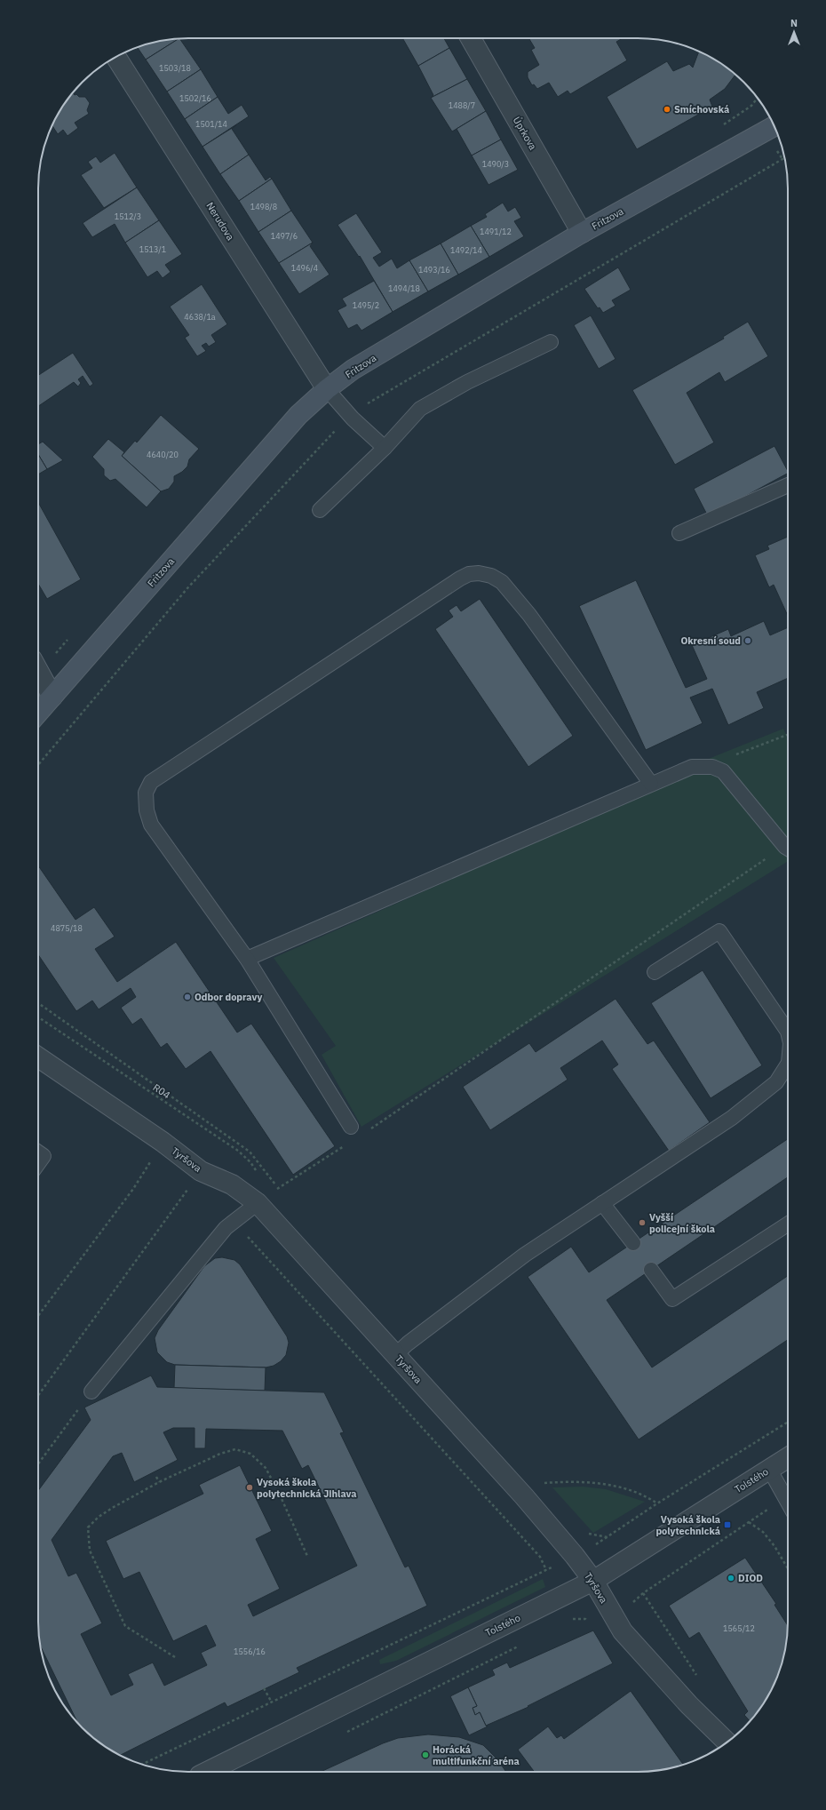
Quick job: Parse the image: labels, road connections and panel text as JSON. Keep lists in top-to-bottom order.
{
  "streets": {
    "street": [
      "Úprkova",
      "Fritzova",
      "Nerudova",
      "Tyršova",
      "Tolstého"
    ],
    "path": ["R04"]
  },
  "crossings": [
    ["Úprkova", "Fritzova"],
    ["Fritzova", "Nerudova"],
    ["Tyršova", "Tolstého"]
  ],
  "places": {
    "other": [
      "Smíchovská",
      "Okresní soud",
      "Odbor dopravy",
      "Vyšší policejní škola",
      "Vysoká škola polytechnická Jihlava",
      "DIOD",
      "Horácká multifunkční aréna"
    ],
    "transit": ["Vysoká škola polytechnická"]
  },
  "house_numbers": [
    "1503/18",
    "1502/16",
    "1488/7",
    "1501/14",
    "1490/3",
    "1498/8",
    "1512/3",
    "1491/12",
    "1497/6",
    "1513/1",
    "1492/14",
    "1496/4",
    "1493/16",
    "1494/18",
    "1495/2",
    "4638/1a",
    "4640/20",
    "4875/18",
    "1565/12",
    "1556/16"
  ],
  "north": "top"
}
